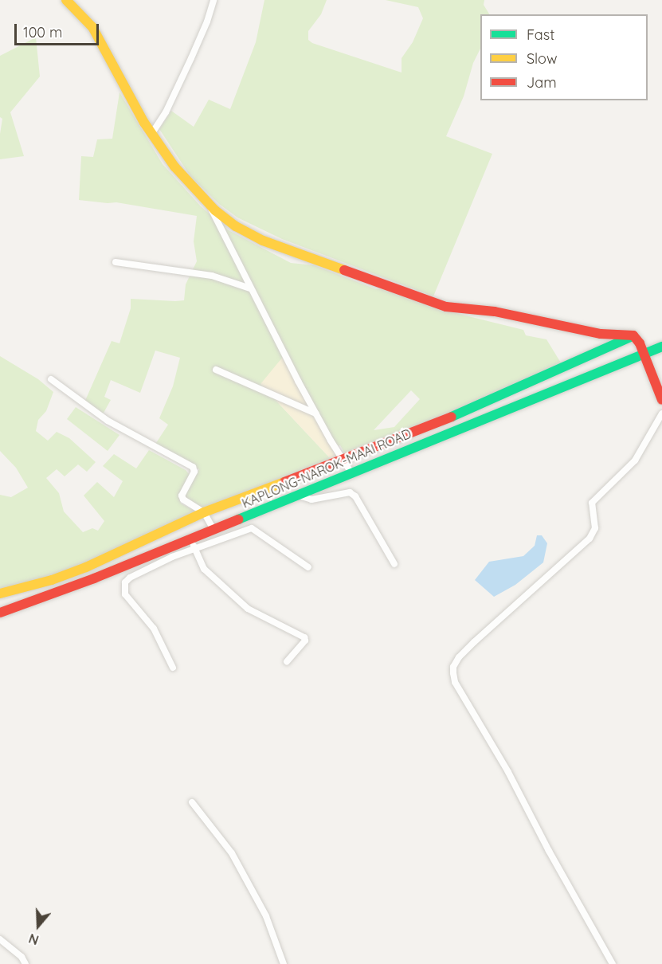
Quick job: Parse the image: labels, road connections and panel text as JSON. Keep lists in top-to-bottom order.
{
  "streets": {
    "main road": ["KAPLONG-NAROK-MAAI ROAD"]
  },
  "legend": ["Fast", "Slow", "Jam"],
  "scale_bar": "100 m",
  "north": "bottom"
}
